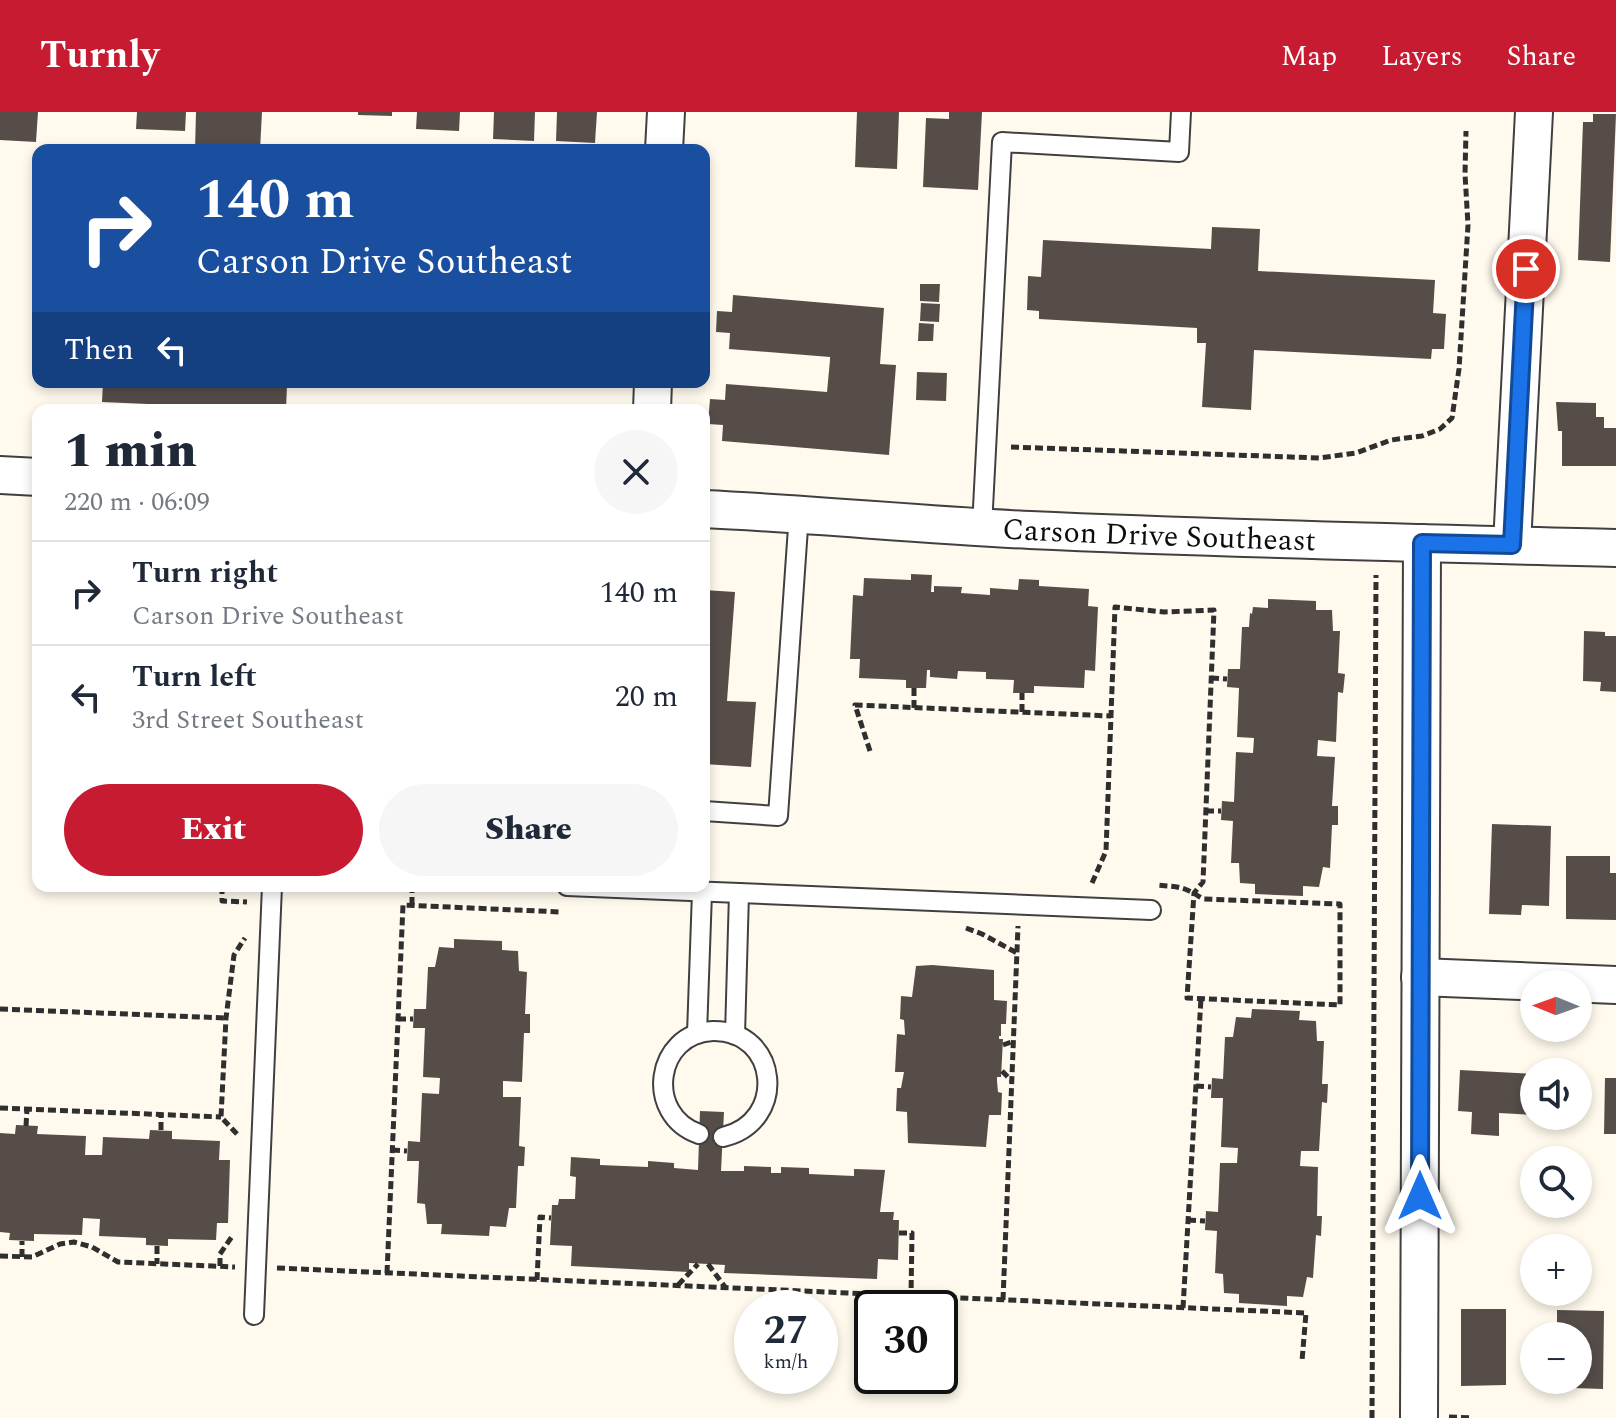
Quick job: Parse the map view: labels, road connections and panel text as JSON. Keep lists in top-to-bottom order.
{
  "streets": {
    "street": ["Carson Drive Southeast"]
  },
  "north": "left",
  "page": {
    "header": "Turnly",
    "nav": ["Map", "Layers", "Share"],
    "turn": ["140 m", "Carson Drive Southeast"],
    "then": "Then",
    "heading": ["1 min", "220 m · 06:09"],
    "list": [
      {
        "name": "Turn right",
        "note": "Carson Drive Southeast",
        "value": "140 m"
      },
      {
        "name": "Turn left",
        "note": "3rd Street Southeast",
        "value": "20 m"
      }
    ],
    "buttons": ["Exit", "Share"],
    "map_buttons": ["+", "−"],
    "speed": "27 km/h",
    "limit": "30"
  }
}
